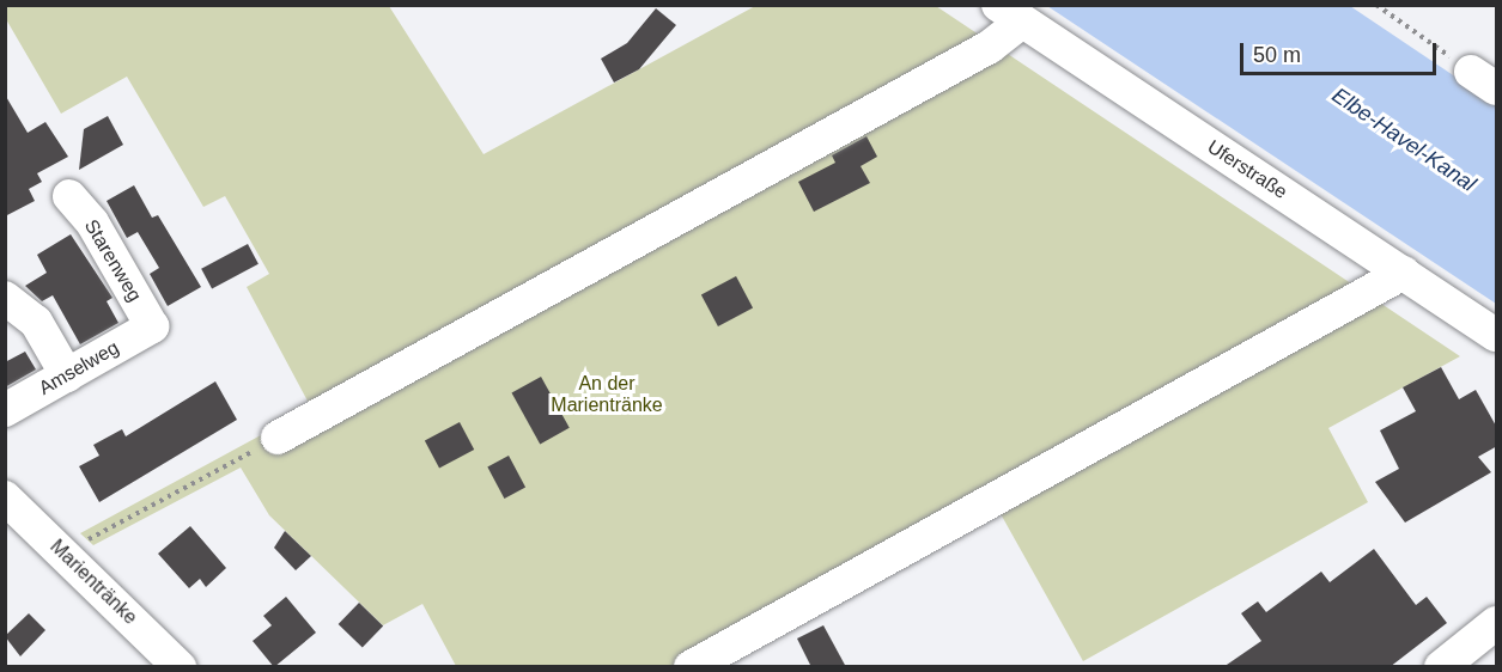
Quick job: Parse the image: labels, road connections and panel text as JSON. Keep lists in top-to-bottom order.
{
  "streets": {
    "street": [
      "Uferstraße",
      "Starenweg",
      "Amselweg",
      "Marientränke"
    ]
  },
  "crossings": [
    ["Starenweg", "Amselweg"]
  ],
  "water": ["Elbe-Havel-Kanal"],
  "parks": ["An der Marientränke"],
  "scale_bar": "50 m"
}
